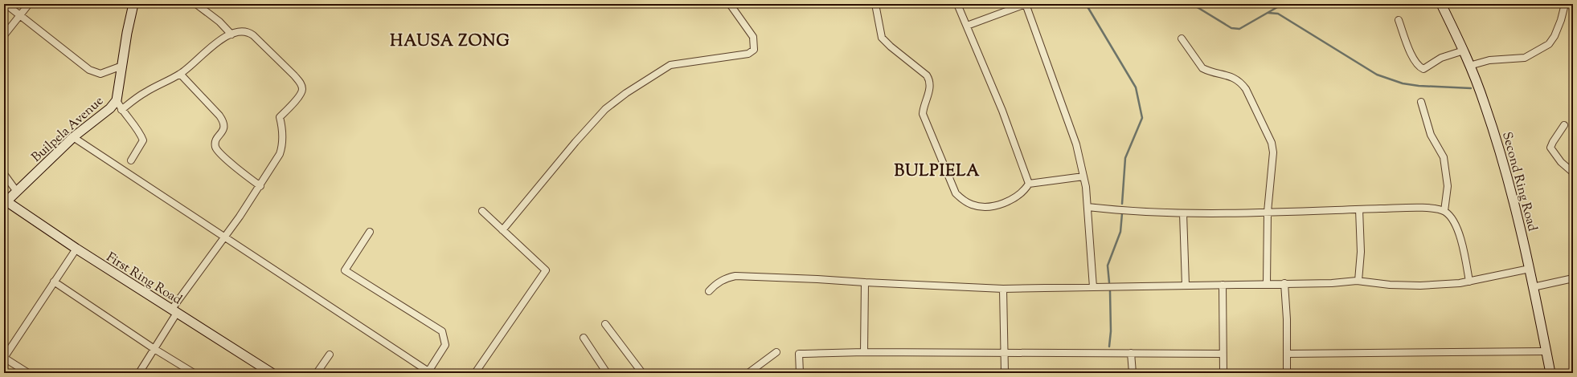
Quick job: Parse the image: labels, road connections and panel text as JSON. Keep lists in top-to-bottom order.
{
  "streets": {
    "street": ["Builpela Avenue", "Second Ring Road", "First Ring Road"]
  },
  "crossings": [
    ["Builpela Avenue", "First Ring Road"]
  ],
  "districts": ["HAUSA ZONG", "BULPIELA"]
}
